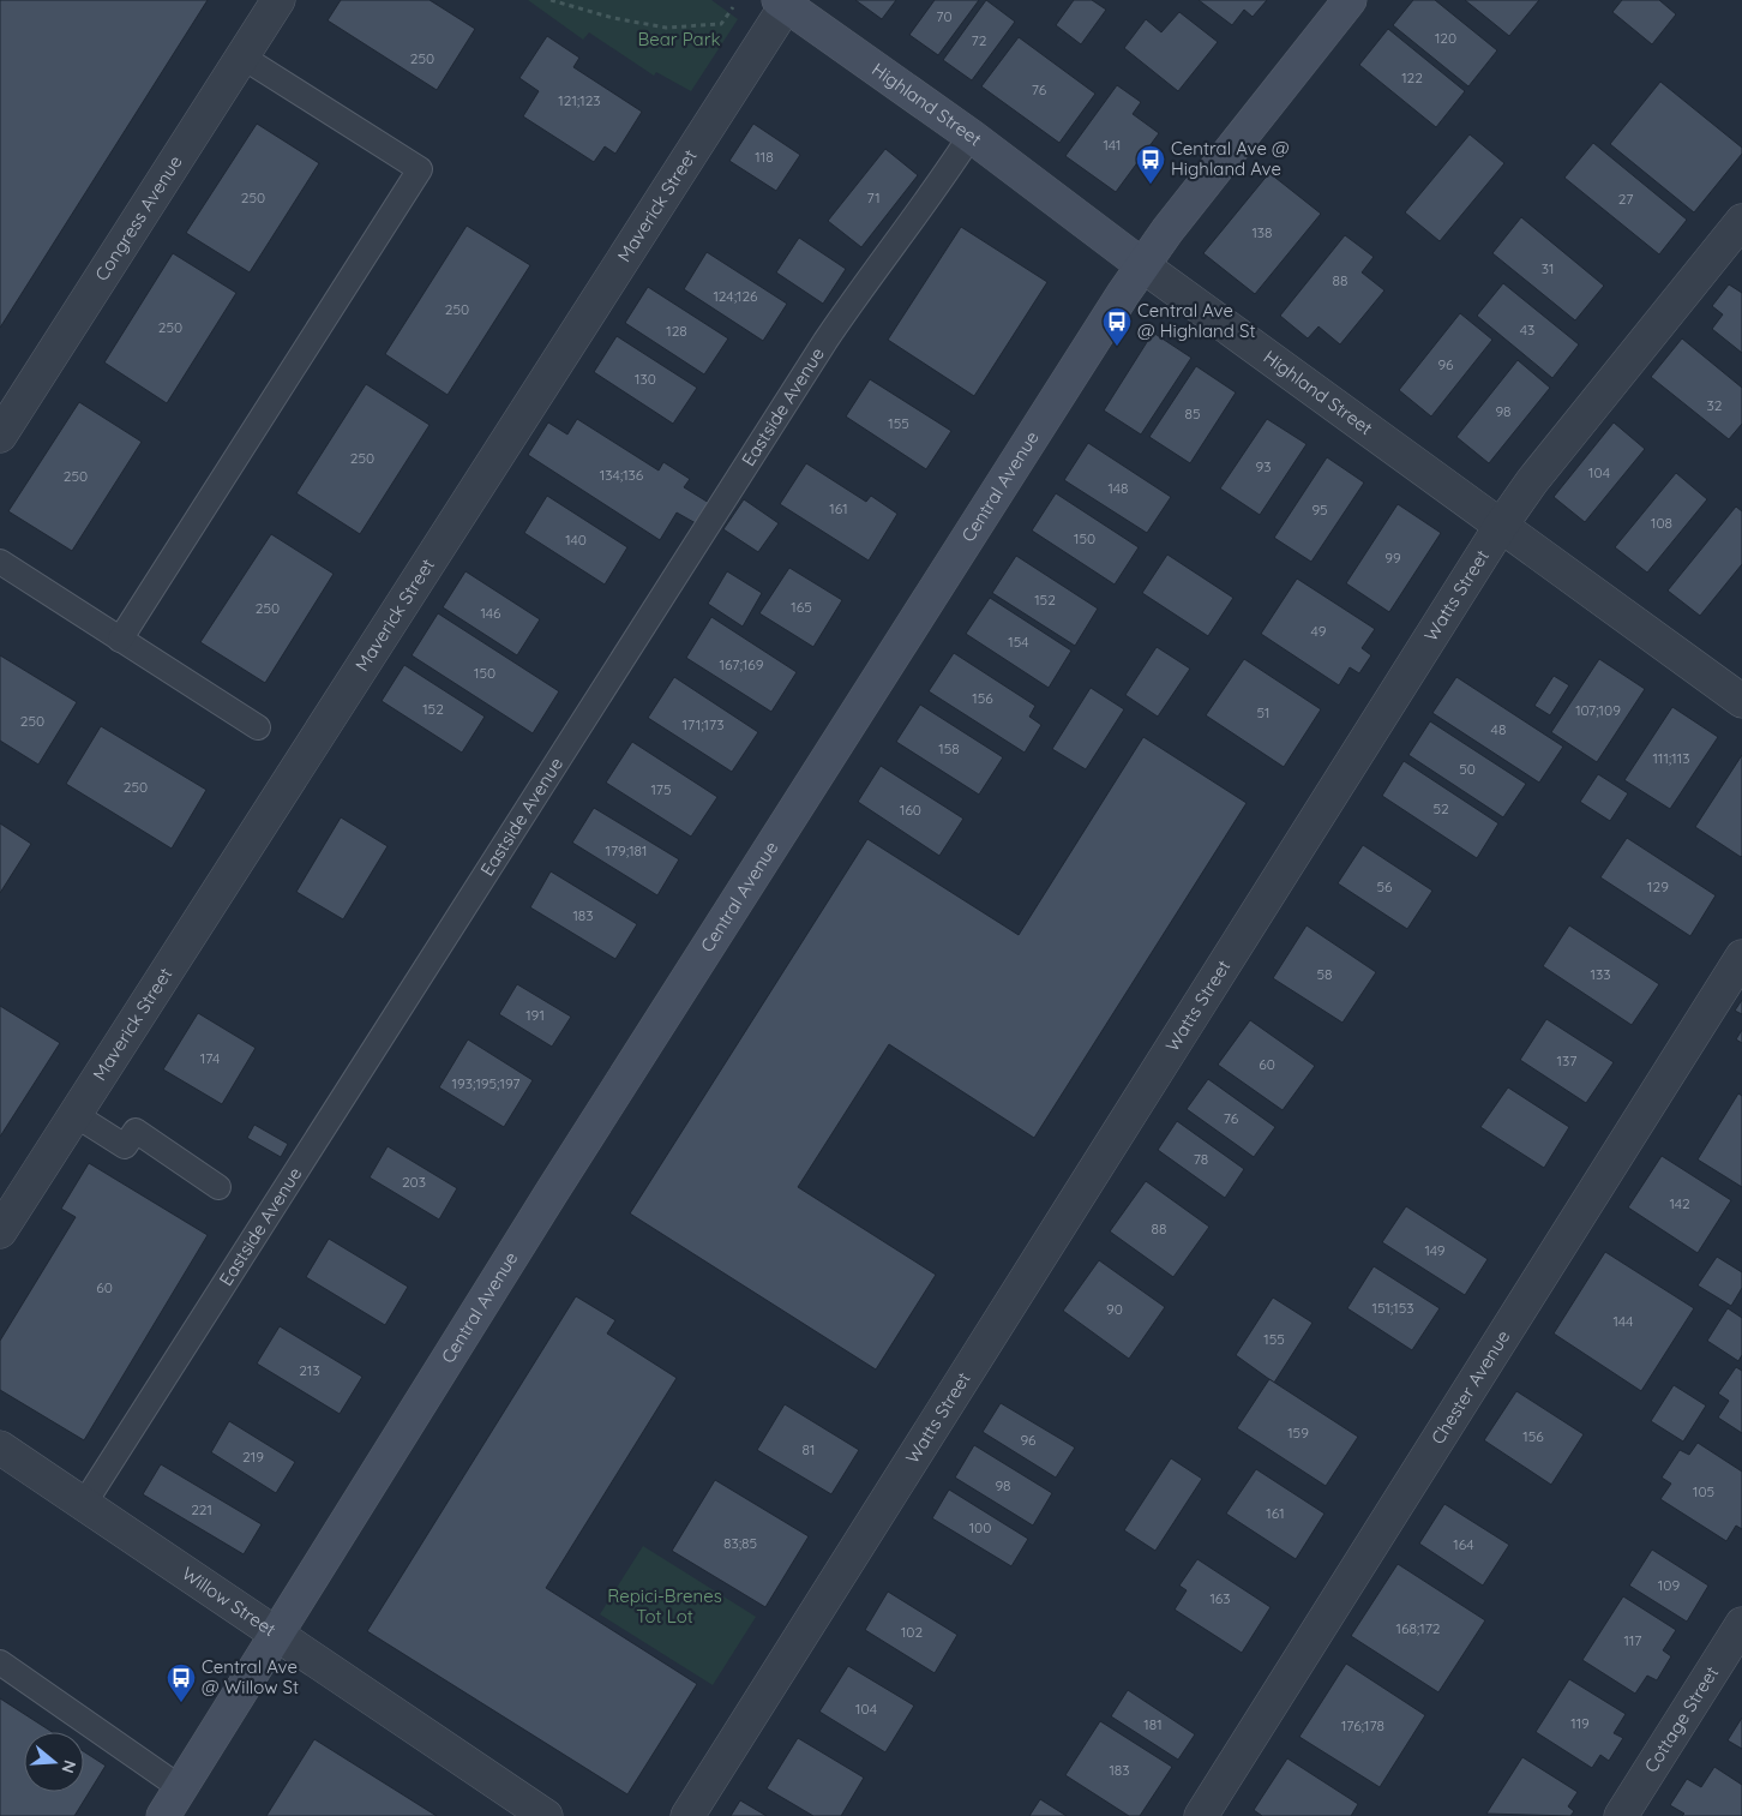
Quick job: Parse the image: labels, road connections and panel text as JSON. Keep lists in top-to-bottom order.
{
  "streets": {
    "street": [
      "Highland Street",
      "Maverick Street",
      "Congress Avenue",
      "Central Avenue",
      "Watts Street",
      "Chester Avenue",
      "Willow Street",
      "Cottage Street"
    ],
    "lane": ["Eastside Avenue"]
  },
  "crossings": [
    ["Highland Street", "Maverick Street"],
    ["Highland Street", "Eastside Avenue"],
    ["Highland Street", "Central Avenue"],
    ["Highland Street", "Watts Street"],
    ["Eastside Avenue", "Willow Street"],
    ["Central Avenue", "Willow Street"]
  ],
  "parks": ["Bear Park", "Repici-Brenes Tot Lot"],
  "places": {
    "bus stop": ["Central Ave @ Highland Ave", "Central Ave @ Highland St", "Central Ave @ Willow St"]
  },
  "house_numbers": [
    "70",
    "120",
    "72",
    "250",
    "122",
    "76",
    "121;123",
    "141",
    "118",
    "250",
    "71",
    "27",
    "138",
    "31",
    "88",
    "124;126",
    "250",
    "250",
    "43",
    "128",
    "96",
    "130",
    "32",
    "98",
    "85",
    "155",
    "250",
    "93",
    "104",
    "134;136",
    "250",
    "148",
    "161",
    "95",
    "108",
    "150",
    "140",
    "99",
    "152",
    "165",
    "250",
    "146",
    "49",
    "154",
    "167;169",
    "150",
    "156",
    "152",
    "107;109",
    "51",
    "250",
    "171;173",
    "48",
    "158",
    "111;113",
    "50",
    "250",
    "175",
    "52",
    "160",
    "179;181",
    "56",
    "129",
    "183",
    "58",
    "133",
    "191",
    "174",
    "137",
    "60",
    "193;195;197",
    "76",
    "78",
    "203",
    "142",
    "88",
    "149",
    "60",
    "151;153",
    "90",
    "144",
    "155",
    "213",
    "159",
    "156",
    "96",
    "81",
    "219",
    "98",
    "105",
    "221",
    "161",
    "100",
    "83;85",
    "164",
    "109",
    "163",
    "168;172",
    "102",
    "117",
    "104",
    "119",
    "181",
    "176;178",
    "183"
  ],
  "north": "right"
}
